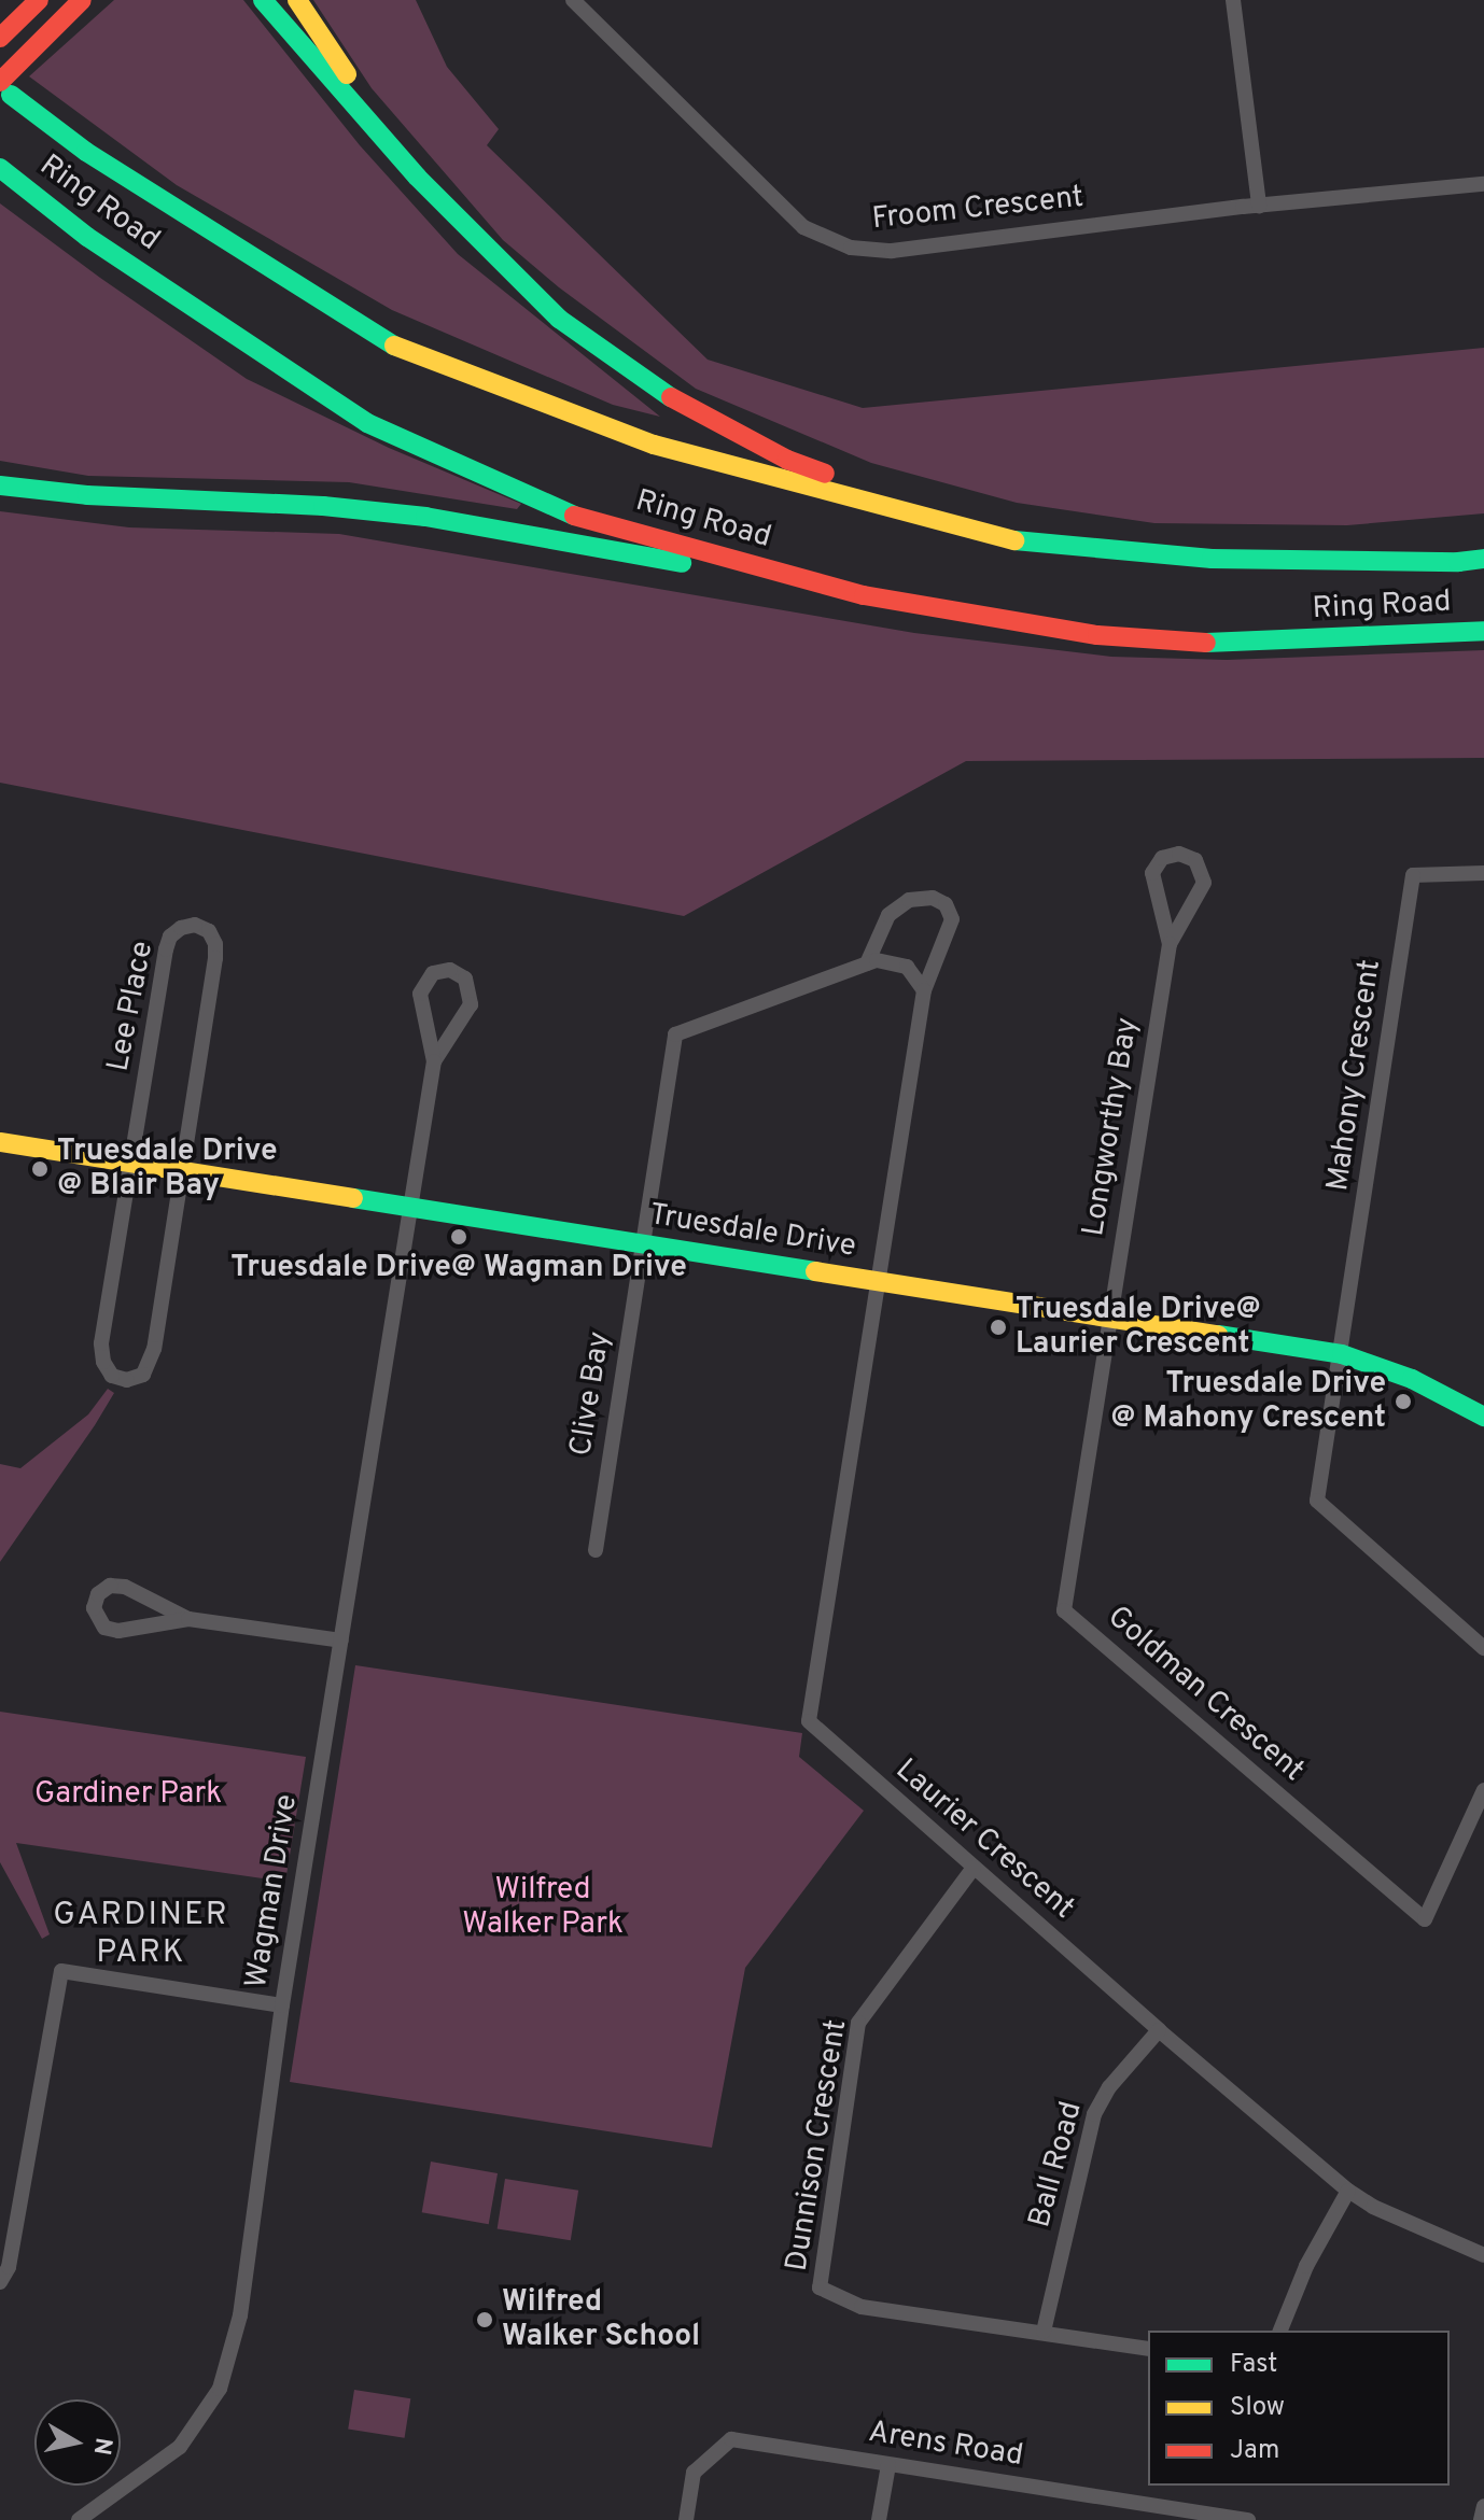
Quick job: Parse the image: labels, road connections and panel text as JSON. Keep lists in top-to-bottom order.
{
  "streets": {
    "main road": ["Ring Road", "Truesdale Drive"],
    "street": [
      "Froom Crescent",
      "Lee Place",
      "Mahony Crescent",
      "Longworthy Bay",
      "Clive Bay",
      "Goldman Crescent",
      "Laurier Crescent",
      "Wagman Drive",
      "Dunnison Crescent",
      "Ball Road",
      "Arens Road"
    ]
  },
  "crossings": [
    ["Lee Place", "Truesdale Drive"],
    ["Mahony Crescent", "Truesdale Drive"],
    ["Longworthy Bay", "Truesdale Drive"],
    ["Longworthy Bay", "Goldman Crescent"],
    ["Truesdale Drive", "Clive Bay"],
    ["Truesdale Drive", "Goldman Crescent"],
    ["Truesdale Drive", "Laurier Crescent"],
    ["Truesdale Drive", "Wagman Drive"],
    ["Laurier Crescent", "Dunnison Crescent"],
    ["Laurier Crescent", "Ball Road"],
    ["Dunnison Crescent", "Ball Road"]
  ],
  "districts": ["GARDINER PARK"],
  "parks": ["Gardiner Park", "Wilfred Walker Park"],
  "places": [
    "Truesdale Drive @ Blair Bay",
    "Truesdale Drive@ Wagman Drive",
    "Truesdale Drive@ Laurier Crescent",
    "Truesdale Drive @ Mahony Crescent",
    "Wilfred Walker School"
  ],
  "legend": ["Fast", "Slow", "Jam"],
  "north": "right"
}
